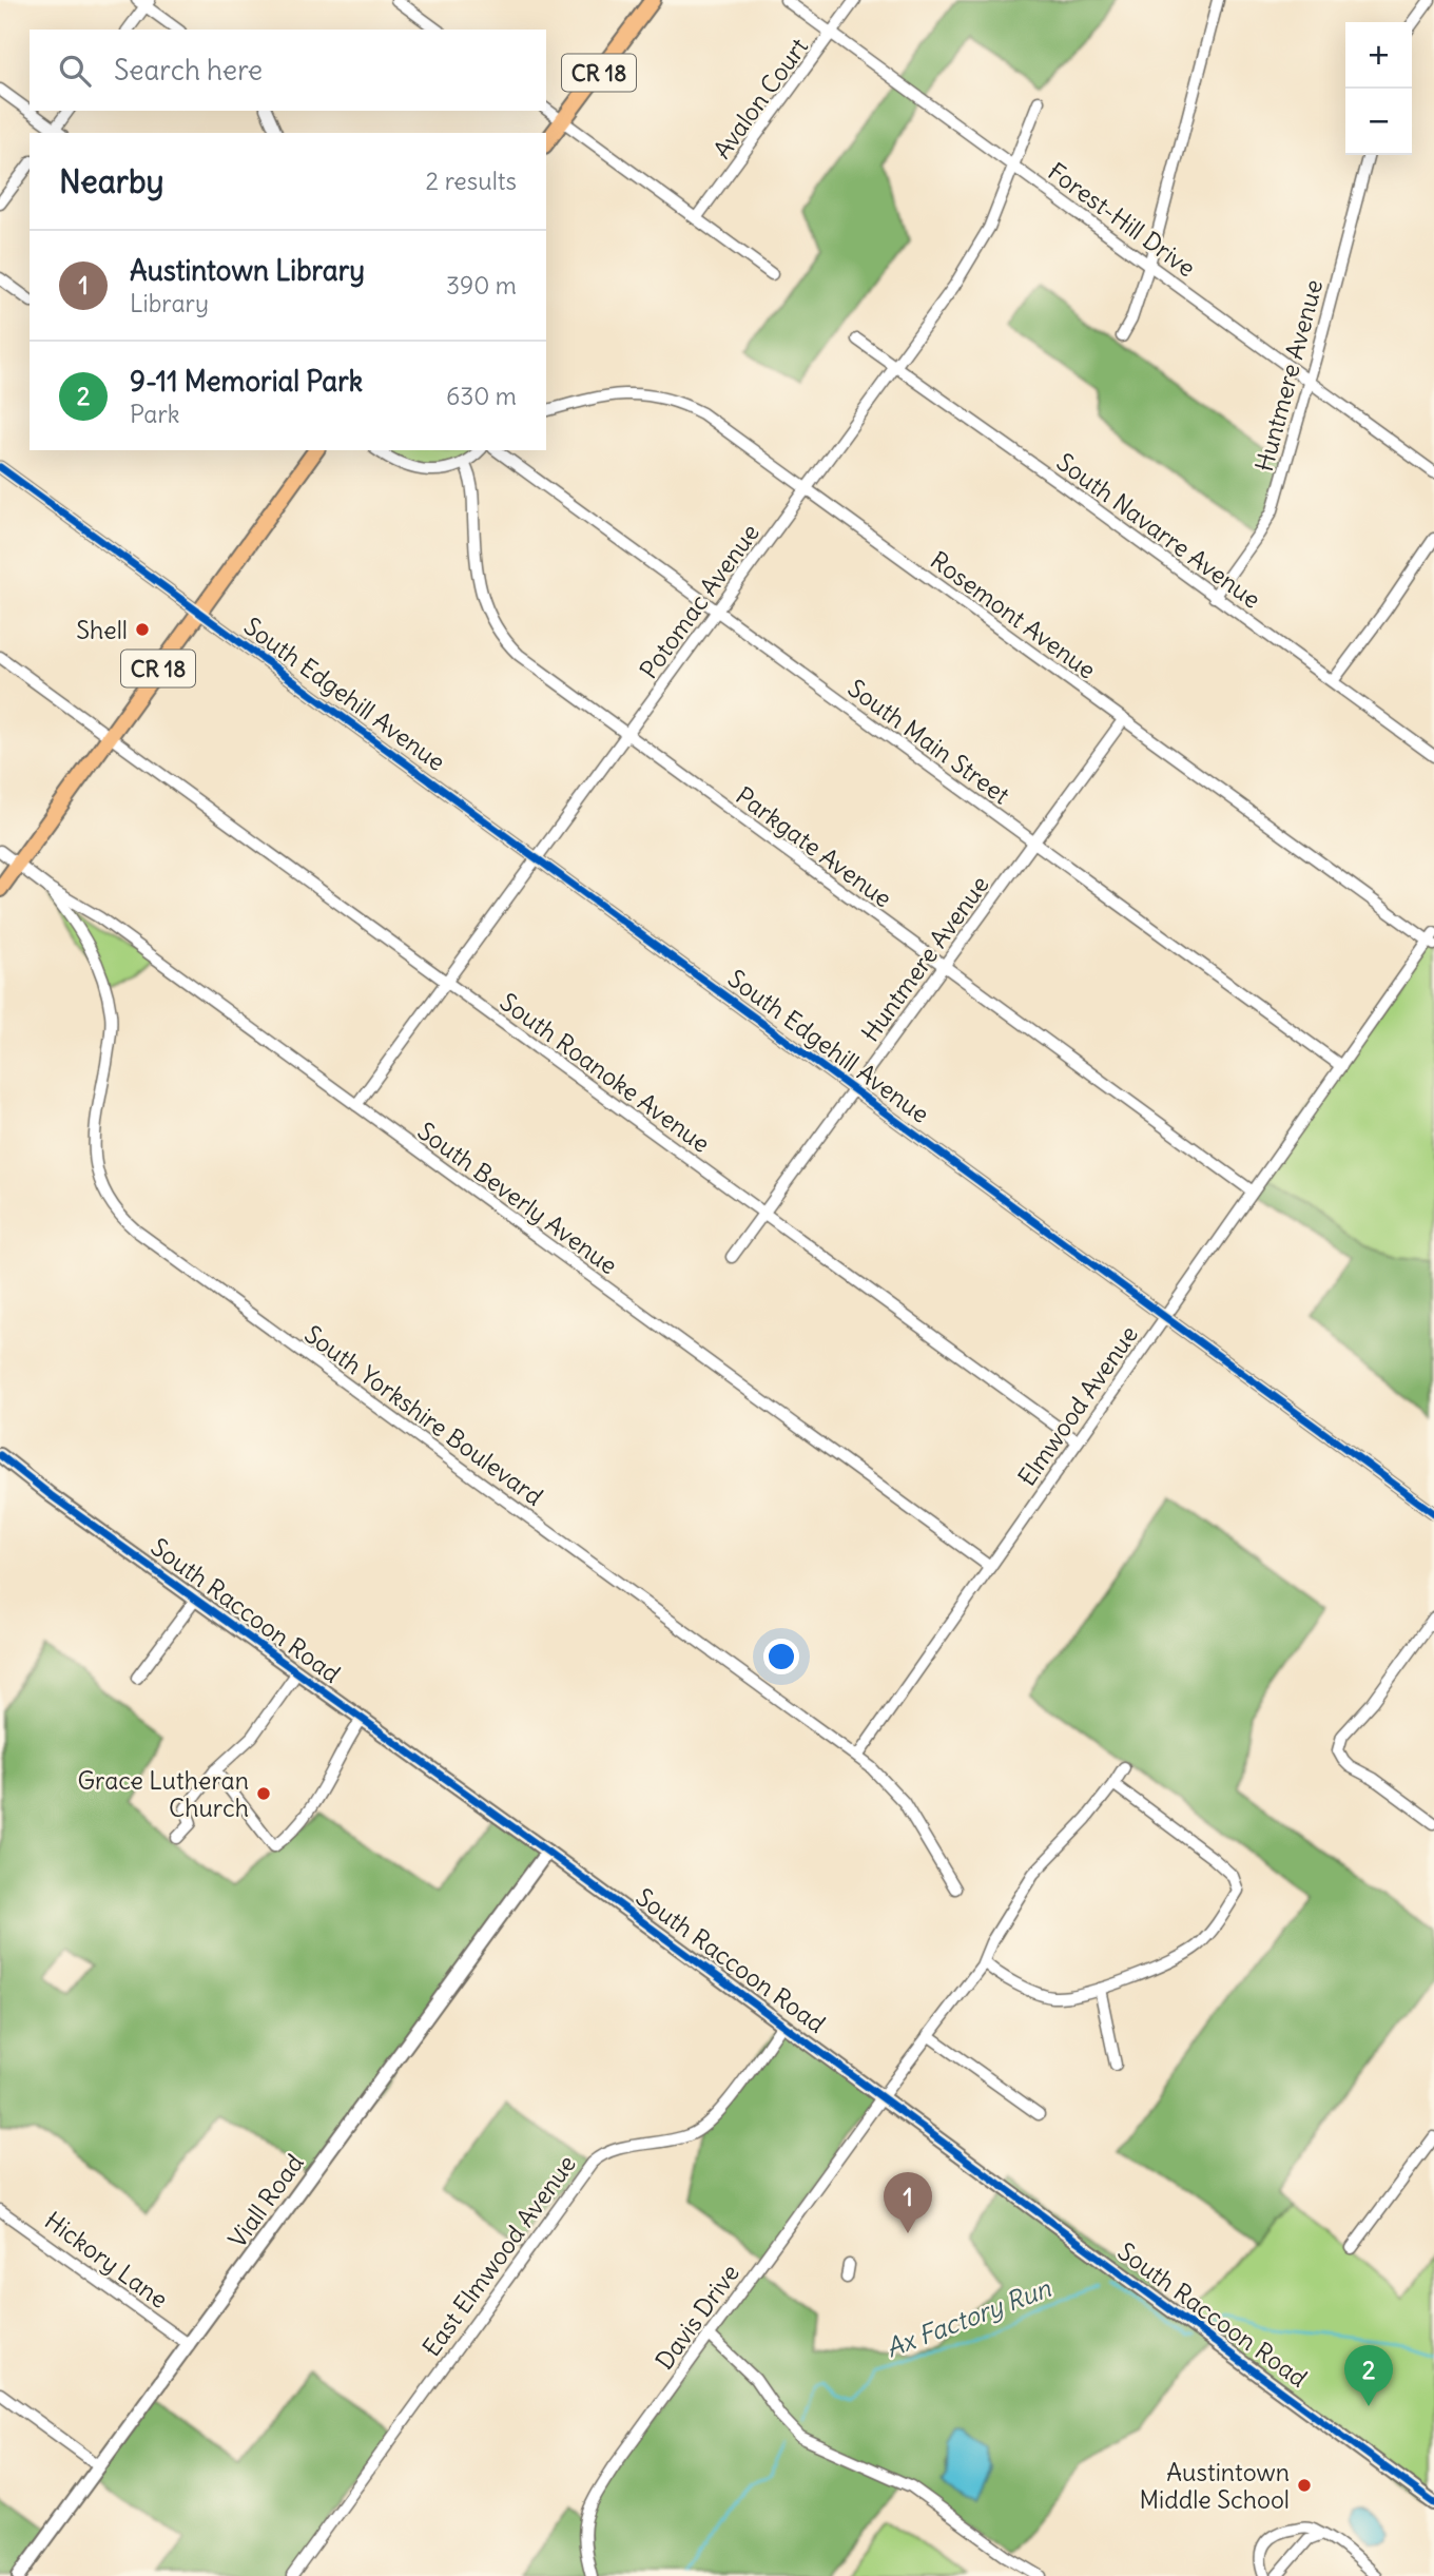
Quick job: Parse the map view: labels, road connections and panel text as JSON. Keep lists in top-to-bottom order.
{
  "streets": {
    "main road": ["CR 18"],
    "street": [
      "Avalon Court",
      "Forest-Hill Drive",
      "Huntmere Avenue",
      "South Navarre Avenue",
      "Potomac Avenue",
      "Rosemont Avenue",
      "South Edgehill Avenue",
      "South Main Street",
      "Parkgate Avenue",
      "South Roanoke Avenue",
      "South Beverly Avenue",
      "Elmwood Avenue",
      "South Yorkshire Boulevard",
      "South Raccoon Road",
      "Viall Road",
      "East Elmwood Avenue",
      "Hickory Lane",
      "Davis Drive"
    ]
  },
  "crossings": [
    ["CR 18", "South Edgehill Avenue"],
    ["CR 18", "South Roanoke Avenue"],
    ["CR 18", "South Beverly Avenue"],
    ["Avalon Court", "Forest-Hill Drive"],
    ["Forest-Hill Drive", "Huntmere Avenue"],
    ["Forest-Hill Drive", "Potomac Avenue"],
    ["Huntmere Avenue", "South Navarre Avenue"],
    ["Huntmere Avenue", "Rosemont Avenue"],
    ["Huntmere Avenue", "South Edgehill Avenue"],
    ["Huntmere Avenue", "South Main Street"],
    ["Huntmere Avenue", "Parkgate Avenue"],
    ["Huntmere Avenue", "South Roanoke Avenue"],
    ["South Navarre Avenue", "Potomac Avenue"],
    ["Potomac Avenue", "Rosemont Avenue"],
    ["Potomac Avenue", "South Edgehill Avenue"],
    ["Potomac Avenue", "South Main Street"],
    ["Potomac Avenue", "Parkgate Avenue"],
    ["Potomac Avenue", "South Roanoke Avenue"],
    ["Potomac Avenue", "South Beverly Avenue"],
    ["Rosemont Avenue", "Elmwood Avenue"],
    ["South Edgehill Avenue", "Elmwood Avenue"],
    ["South Main Street", "Elmwood Avenue"],
    ["Parkgate Avenue", "Elmwood Avenue"],
    ["South Roanoke Avenue", "Elmwood Avenue"],
    ["South Beverly Avenue", "Elmwood Avenue"],
    ["South Beverly Avenue", "South Yorkshire Boulevard"],
    ["Elmwood Avenue", "South Yorkshire Boulevard"],
    ["South Raccoon Road", "Viall Road"],
    ["South Raccoon Road", "East Elmwood Avenue"],
    ["South Raccoon Road", "Davis Drive"],
    ["Viall Road", "Hickory Lane"]
  ],
  "water": ["Ax Factory Run"],
  "places": ["Shell", "Grace Lutheran Church", "Austintown Middle School"],
  "page": {
    "map_buttons": ["+", "−"],
    "search": "Search here",
    "heading": ["Nearby", "2 results"],
    "list": [
      {
        "mark": "1",
        "name": "Austintown Library",
        "note": "Library",
        "value": "390 m"
      },
      {
        "mark": "2",
        "name": "9-11 Memorial Park",
        "note": "Park",
        "value": "630 m"
      }
    ],
    "pins": ["1", "2"]
  }
}
